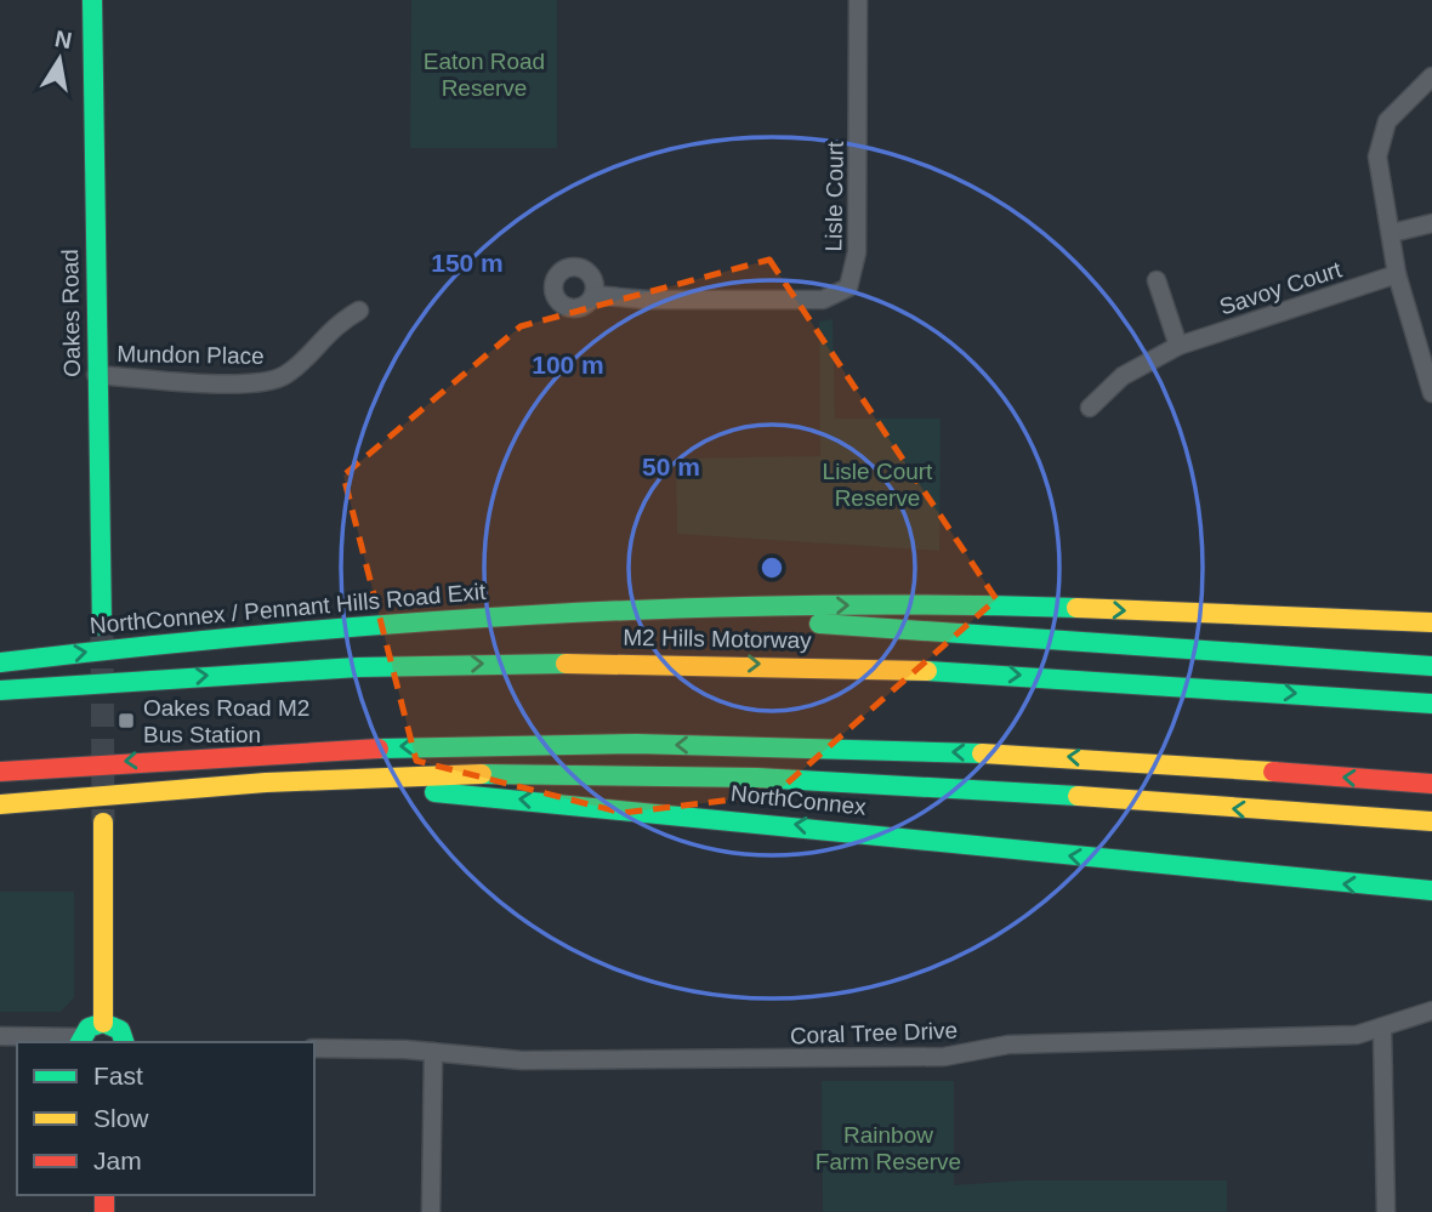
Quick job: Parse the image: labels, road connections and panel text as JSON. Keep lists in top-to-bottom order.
{
  "streets": {
    "main road": [
      "Oakes Road",
      "NorthConnex / Pennant Hills Road Exit",
      "M2 Hills Motorway",
      "NorthConnex"
    ],
    "street": [
      "Lisle Court",
      "Savoy Court",
      "Mundon Place",
      "Coral Tree Drive"
    ]
  },
  "crossings": [
    ["Oakes Road", "Mundon Place"]
  ],
  "parks": ["Eaton Road Reserve", "Lisle Court Reserve", "Rainbow Farm Reserve"],
  "places": {
    "transit": ["Oakes Road M2 Bus Station"]
  },
  "legend": ["Fast", "Slow", "Jam"],
  "north": "top",
  "rings": ["150 m", "100 m", "50 m"]
}
